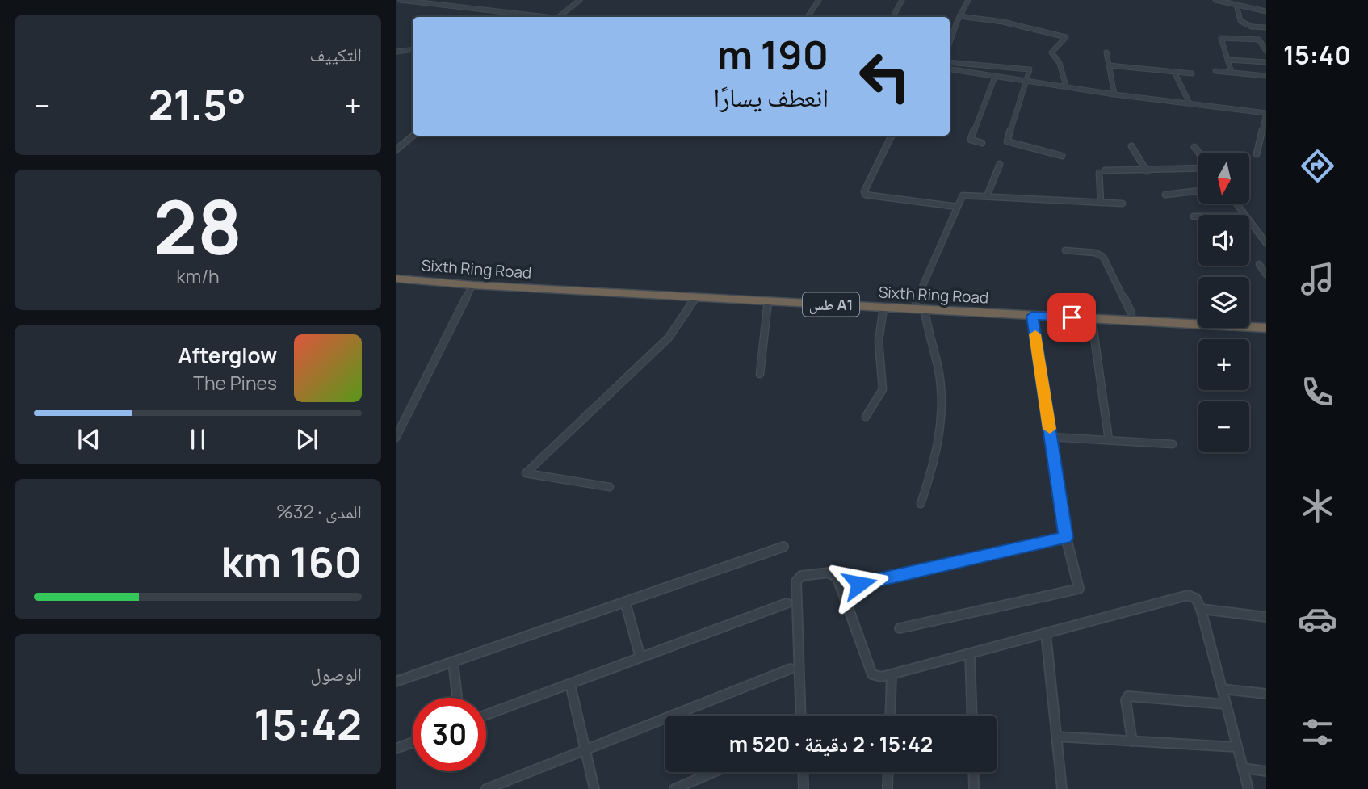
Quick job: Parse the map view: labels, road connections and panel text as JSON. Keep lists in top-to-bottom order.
{
  "streets": {
    "highway": ["Sixth Ring Road", "طس A1"]
  },
  "north": "bottom",
  "page": {
    "tabs": "15:40",
    "tile": [
      "التكييف",
      ["28", "km/h"],
      ["المدى · 32%", "160 km"],
      ["الوصول", "15:42"]
    ],
    "turn": ["190 m", "انعطف يسارًا"],
    "heat": ["−", "21.5°", "+"],
    "map_buttons": ["+", "−"],
    "song": ["Afterglow", "The Pines"],
    "limit": "30",
    "trip": "15:42 · 2 دقيقة · 520 m"
  }
}
